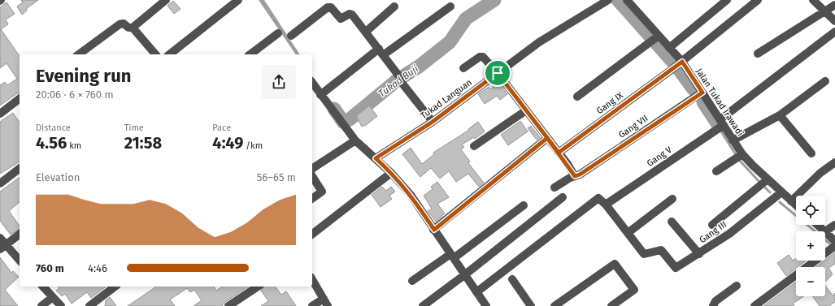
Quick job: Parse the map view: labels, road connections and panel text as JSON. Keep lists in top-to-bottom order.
{
  "streets": {
    "street": [
      "Tukad Languan",
      "Jalan Tukad Irawadi",
      "Gang IX",
      "Gang VII",
      "Gang V",
      "Gang III"
    ]
  },
  "crossings": [
    ["Jalan Tukad Irawadi", "Gang IX"],
    ["Jalan Tukad Irawadi", "Gang VII"],
    ["Jalan Tukad Irawadi", "Gang V"],
    ["Jalan Tukad Irawadi", "Gang III"]
  ],
  "water": ["Tukad Buji"],
  "page": {
    "heading": ["Evening run", "20:06 · 6 × 760 m"],
    "stats": [
      ["Distance", "4.56 km"],
      ["Time", "21:58"],
      ["Pace", "4:49 /km"]
    ],
    "chart": ["Elevation", "56–65 m"],
    "map_buttons": ["+", "−"],
    "list": [
      {
        "name": "760 m",
        "note": "4:46"
      }
    ]
  }
}
